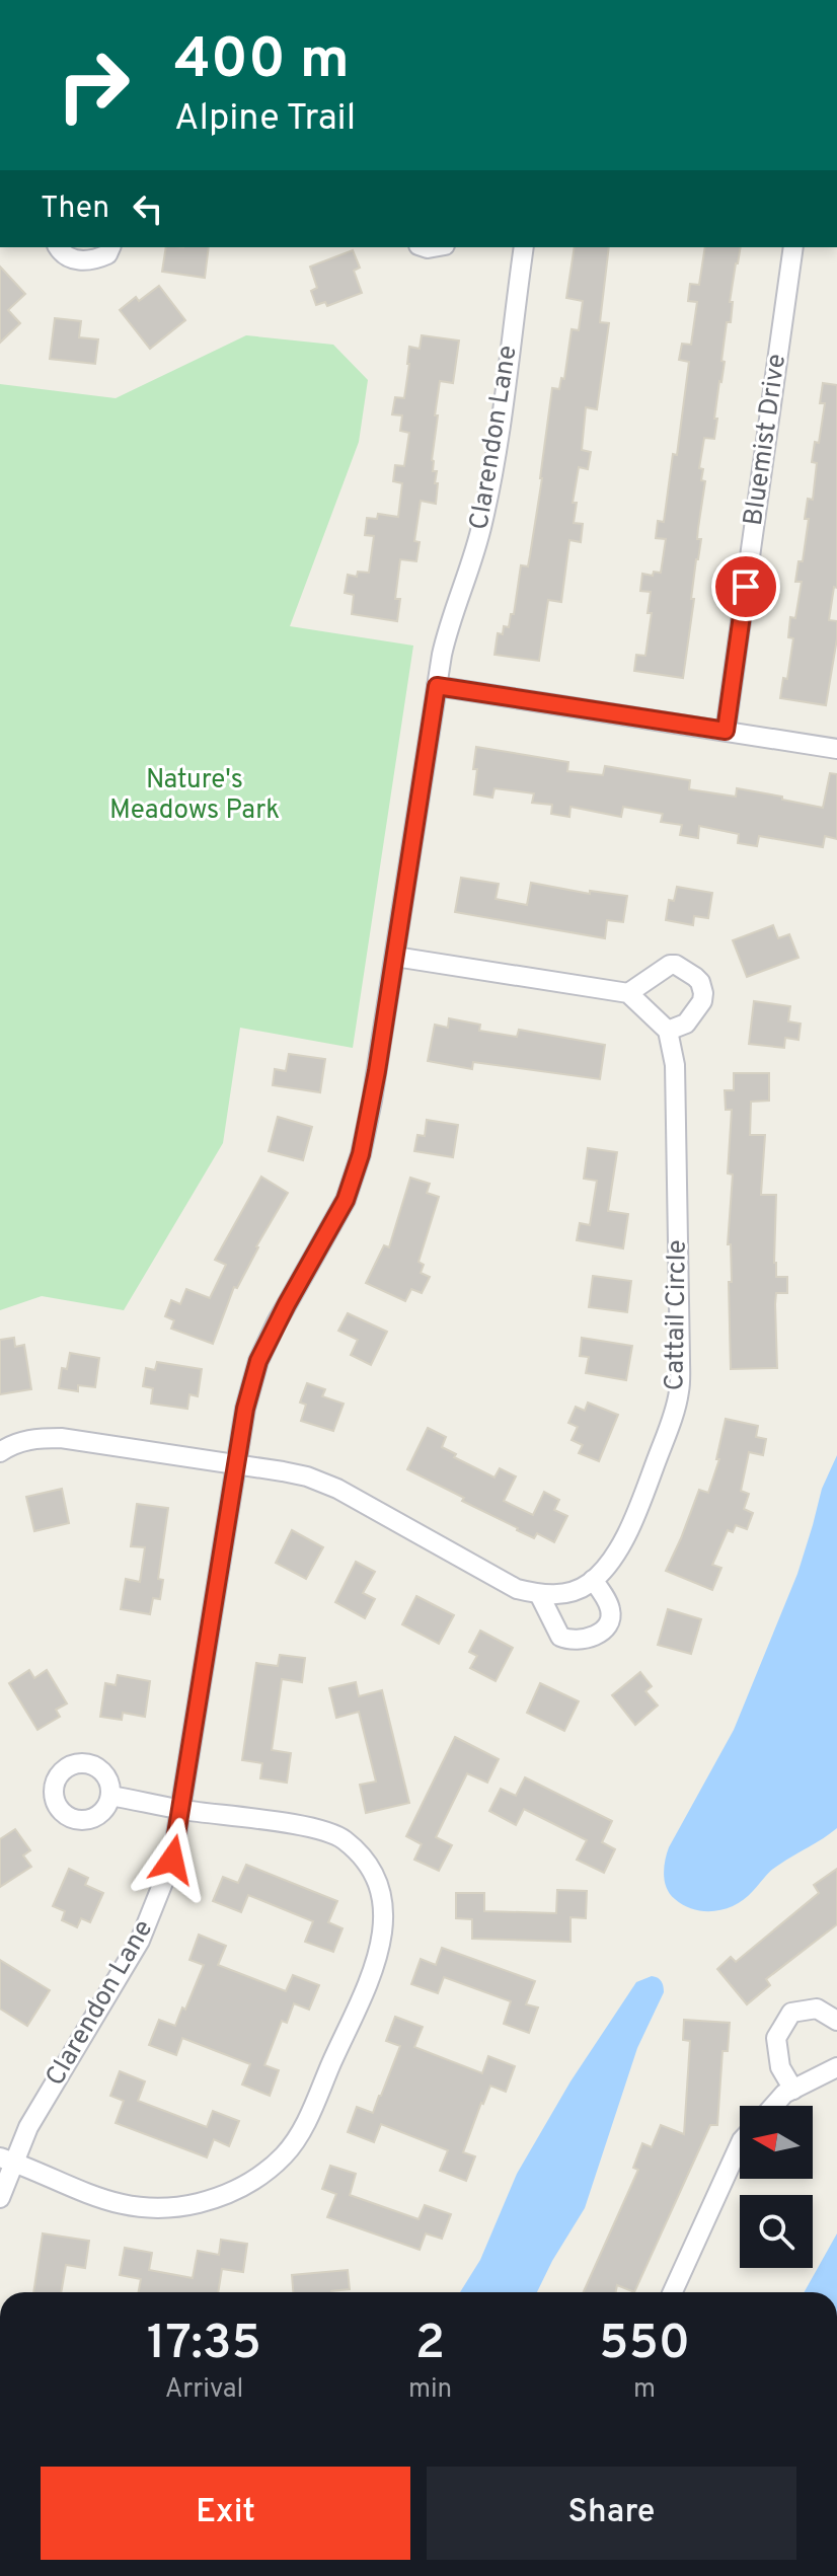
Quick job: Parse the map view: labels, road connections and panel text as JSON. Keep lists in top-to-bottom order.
{
  "streets": {
    "street": ["Clarendon Lane", "Bluemist Drive", "Cattail Circle"]
  },
  "crossings": [
    ["Clarendon Lane", "Cattail Circle"]
  ],
  "parks": ["Nature's Meadows Park"],
  "north": "left",
  "page": {
    "turn": ["400 m", "Alpine Trail"],
    "then": "Then",
    "eta": [
      "17:35",
      "Arrival",
      "2",
      "min",
      "550",
      "m"
    ],
    "buttons": ["Exit", "Share"]
  }
}
